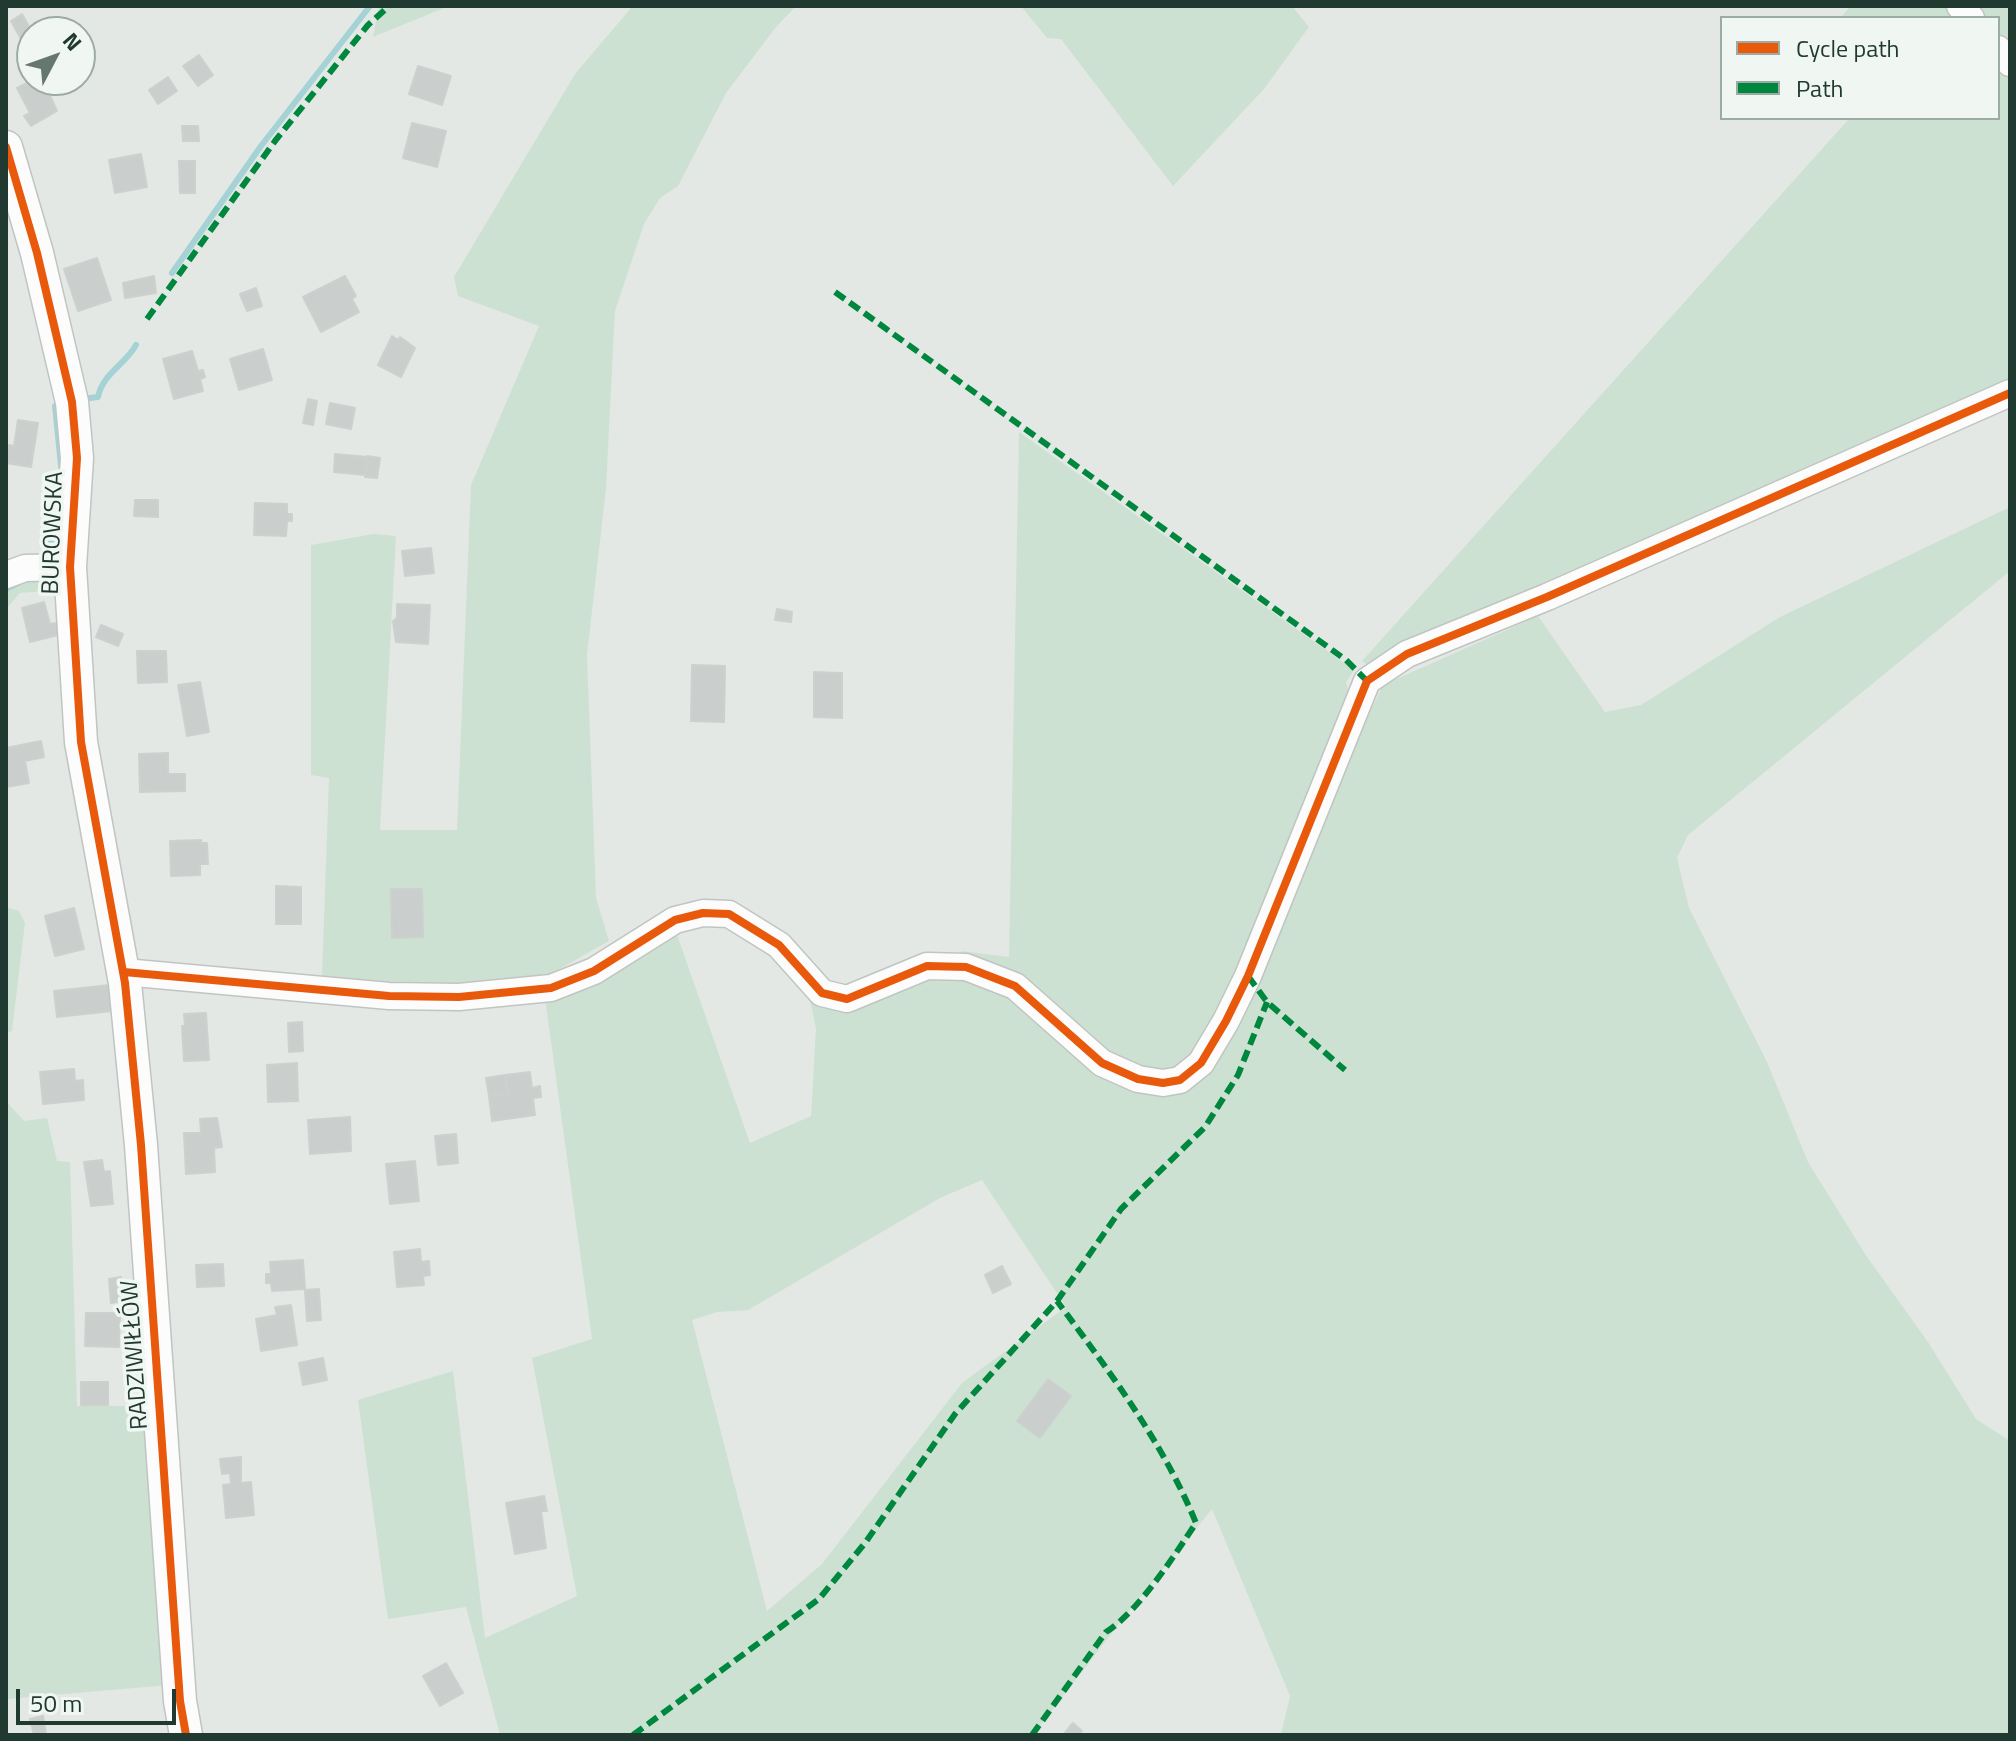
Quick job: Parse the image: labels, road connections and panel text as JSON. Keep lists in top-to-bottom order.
{
  "streets": {
    "street": ["BUROWSKA", "RADZIWIŁŁÓW"]
  },
  "crossings": [
    ["BUROWSKA", "RADZIWIŁŁÓW"]
  ],
  "legend": ["Cycle path", "Path"],
  "scale_bar": "50 m",
  "north": "top right"
}
